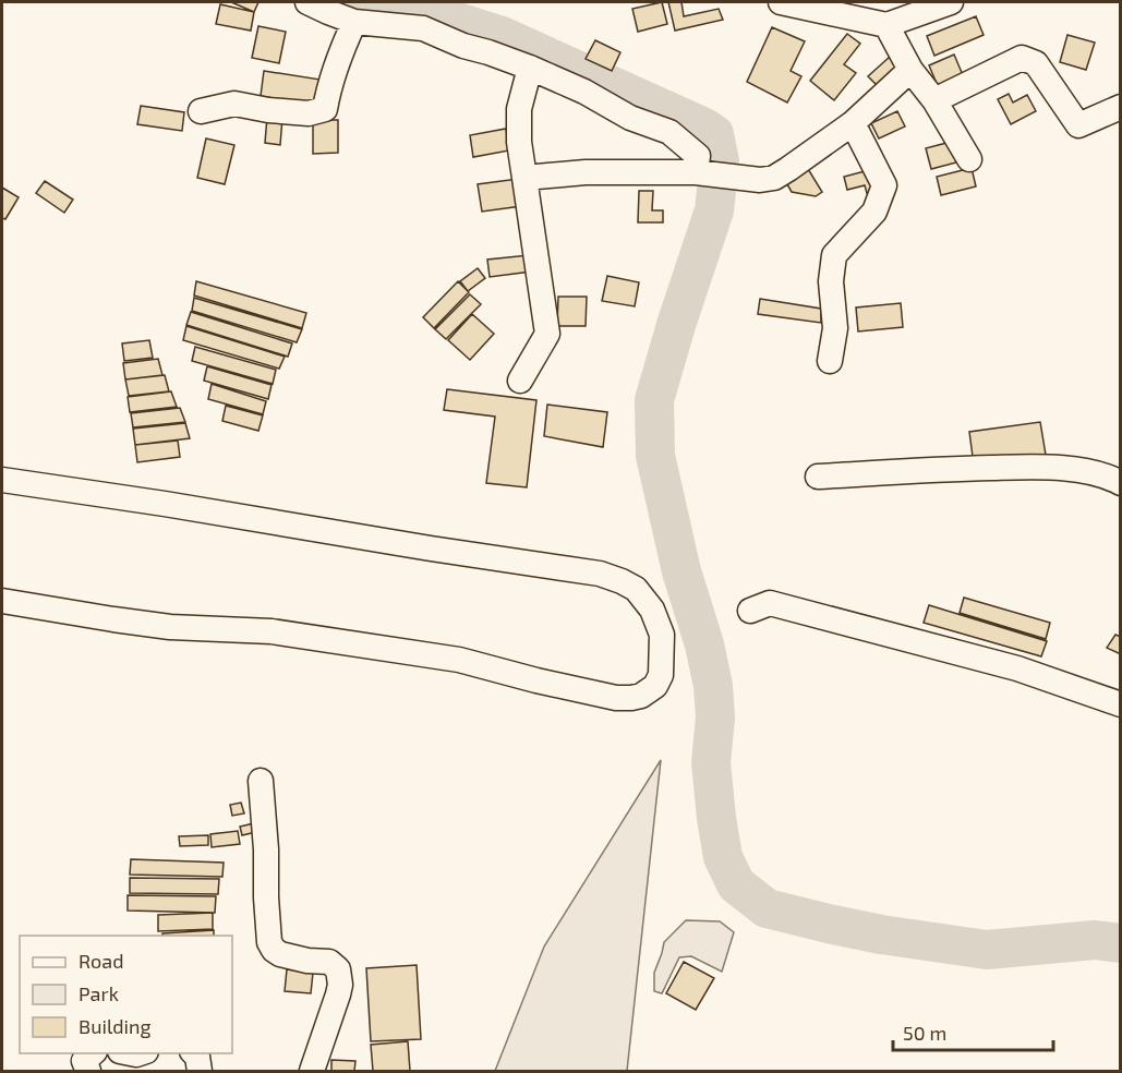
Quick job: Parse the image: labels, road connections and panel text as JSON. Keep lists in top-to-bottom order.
{
  "legend": ["Road", "Park", "Building"],
  "scale_bar": "50 m"
}
